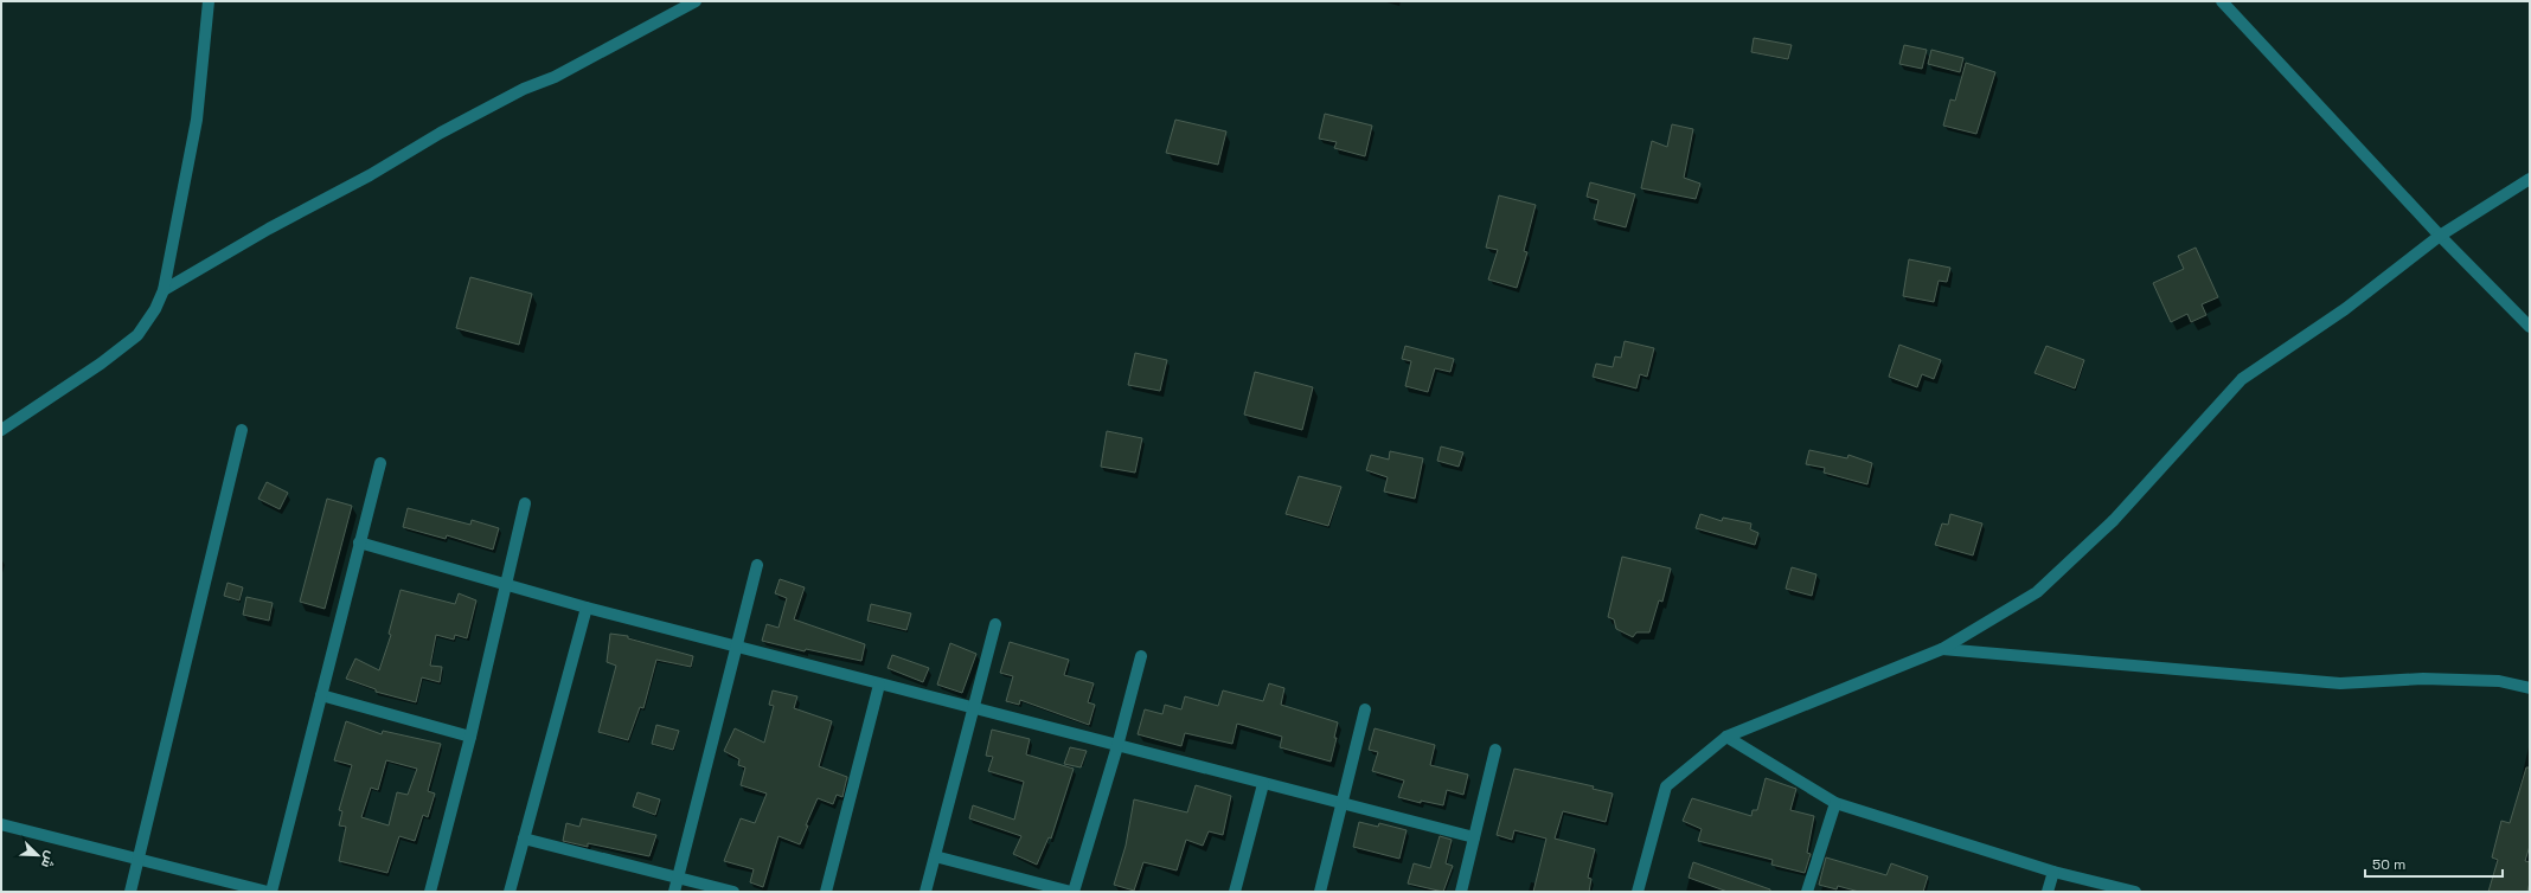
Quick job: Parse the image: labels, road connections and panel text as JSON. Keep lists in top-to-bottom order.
{
  "scale_bar": "50 m",
  "north": "bottom right"
}
